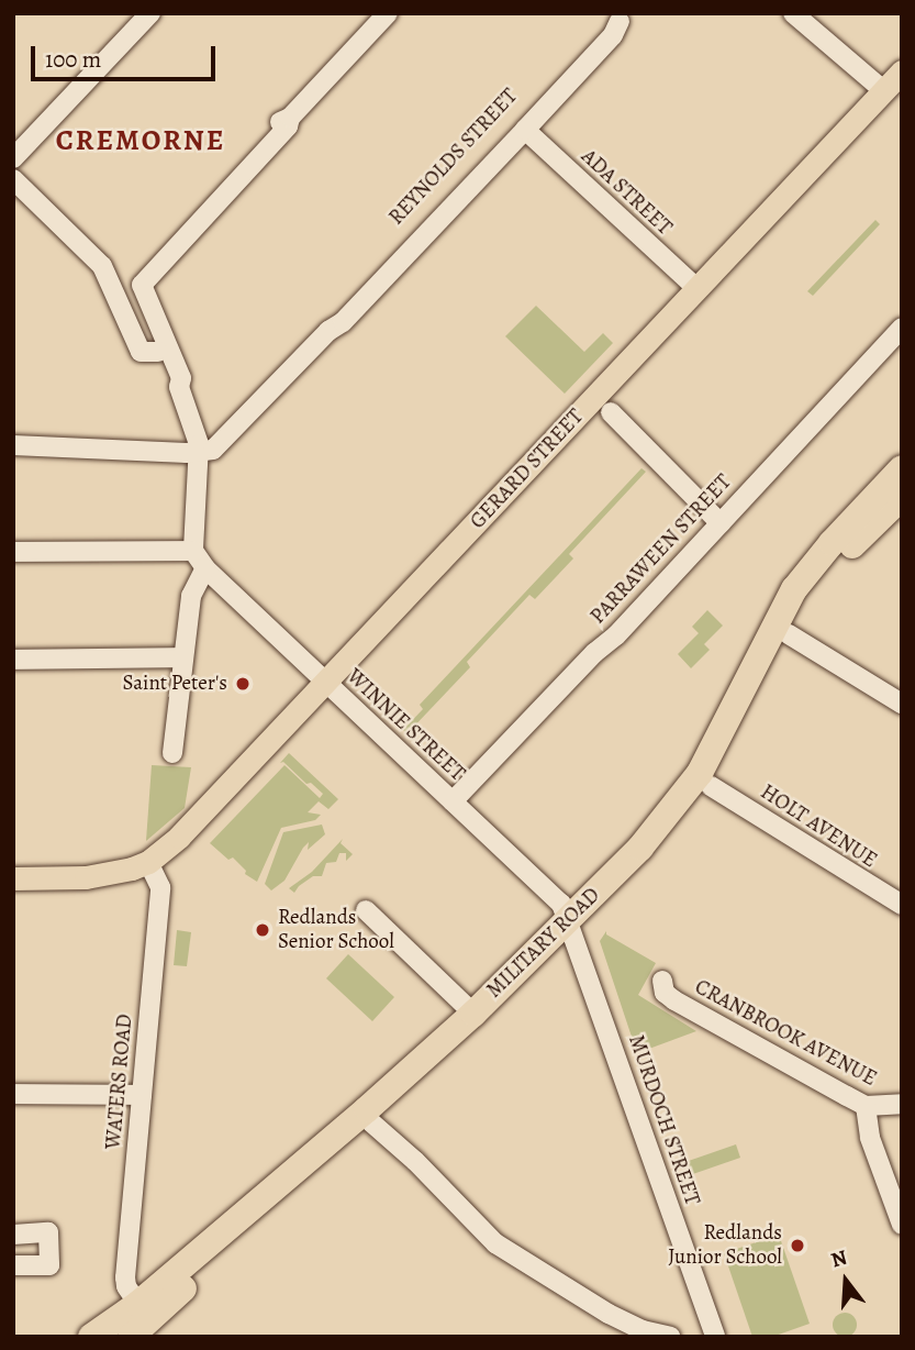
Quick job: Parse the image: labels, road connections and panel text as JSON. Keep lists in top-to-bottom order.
{
  "streets": {
    "highway": ["MILITARY ROAD"],
    "main road": ["GERARD STREET"],
    "street": [
      "REYNOLDS STREET",
      "ADA STREET",
      "PARRAWEEN STREET",
      "WINNIE STREET",
      "HOLT AVENUE",
      "CRANBROOK AVENUE",
      "WATERS ROAD",
      "MURDOCH STREET"
    ]
  },
  "crossings": [
    ["REYNOLDS STREET", "ADA STREET"],
    ["ADA STREET", "GERARD STREET"],
    ["GERARD STREET", "WINNIE STREET"],
    ["GERARD STREET", "WATERS ROAD"],
    ["PARRAWEEN STREET", "WINNIE STREET"],
    ["WINNIE STREET", "MILITARY ROAD"],
    ["WINNIE STREET", "MURDOCH STREET"],
    ["HOLT AVENUE", "MILITARY ROAD"],
    ["MILITARY ROAD", "WATERS ROAD"],
    ["MILITARY ROAD", "MURDOCH STREET"]
  ],
  "districts": ["CREMORNE"],
  "places": ["Saint Peter's", "Redlands Senior School", "Redlands Junior School"],
  "scale_bar": "100 m",
  "north": "top"
}
